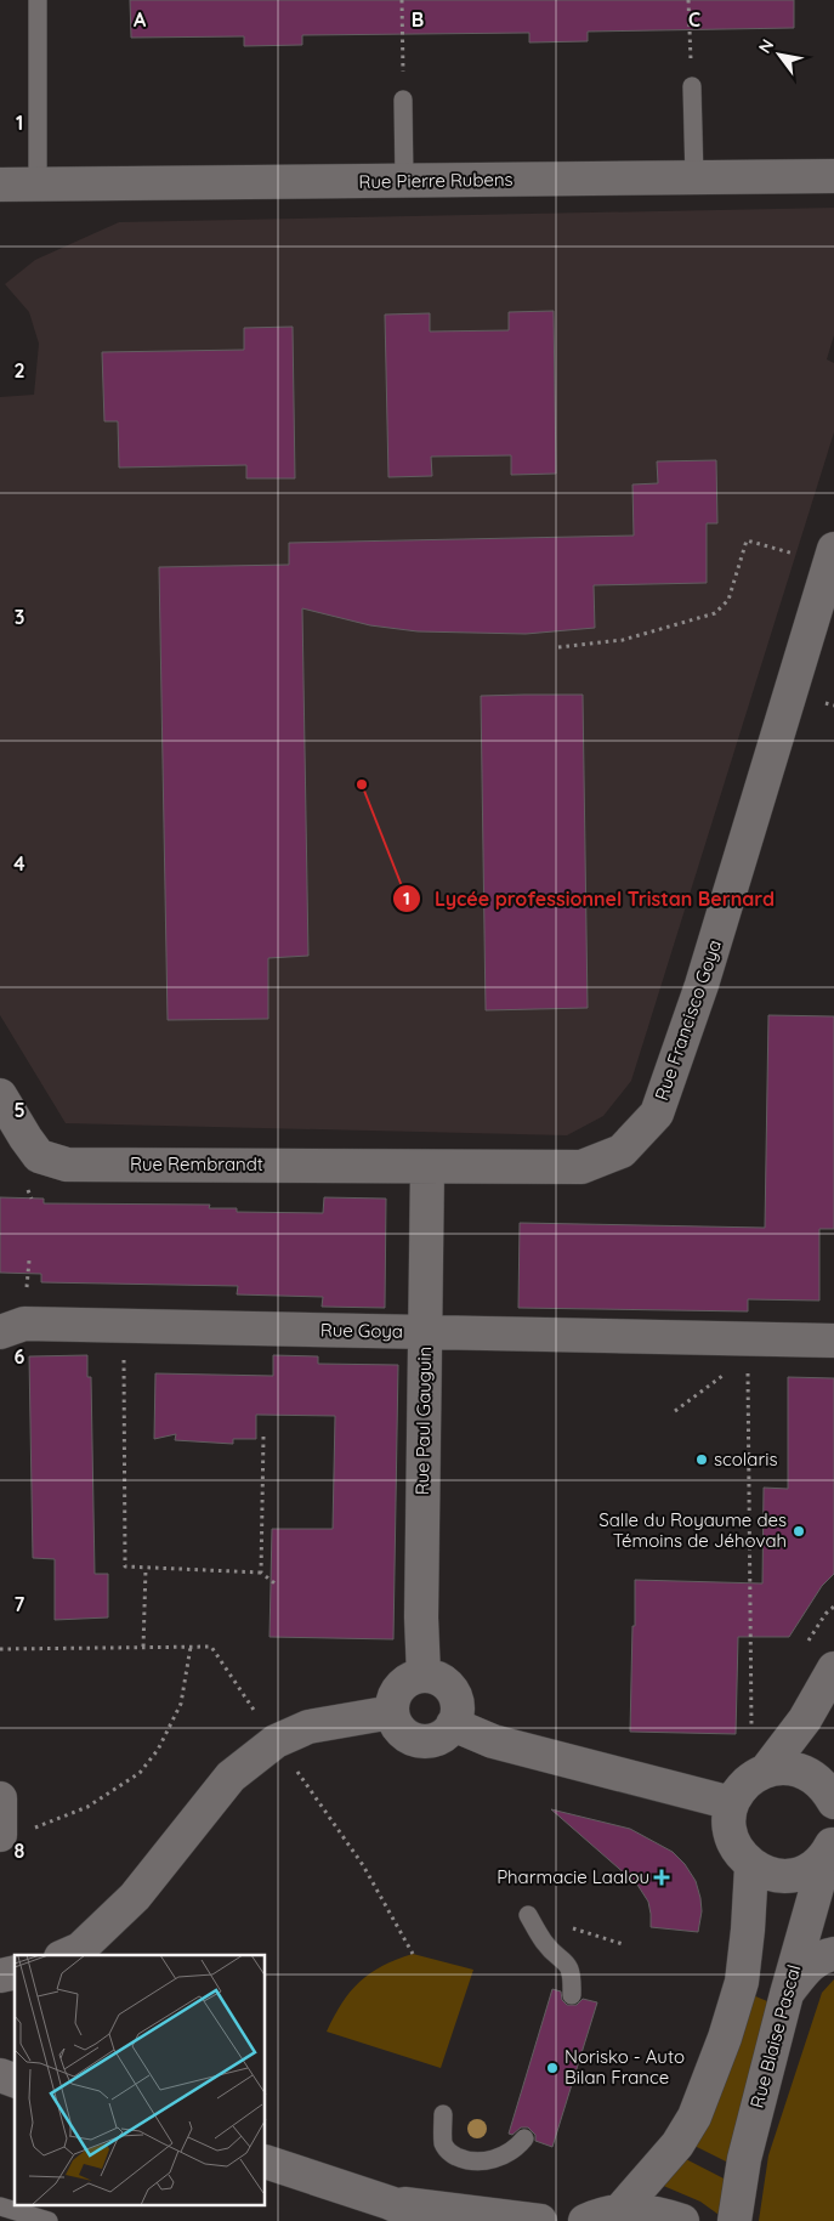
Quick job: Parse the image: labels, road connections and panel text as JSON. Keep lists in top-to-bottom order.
{
  "streets": {
    "street": [
      "Rue Pierre Rubens",
      "Rue Francisco Goya",
      "Rue Rembrandt",
      "Rue Goya",
      "Rue Paul Gauguin",
      "Rue Blaise Pascal"
    ]
  },
  "crossings": [
    ["Rue Francisco Goya", "Rue Rembrandt"],
    ["Rue Francisco Goya", "Rue Paul Gauguin"],
    ["Rue Rembrandt", "Rue Paul Gauguin"],
    ["Rue Goya", "Rue Paul Gauguin"]
  ],
  "places": {
    "other": [
      "Lycée professionnel Tristan Bernard",
      "scolaris",
      "Salle du Royaume des Témoins de Jéhovah",
      "Norisko - Auto Bilan France"
    ],
    "health": ["Pharmacie Laalou"]
  },
  "north": "top left",
  "grid": {
    "columns": ["A", "B", "C"],
    "rows": [
      "1",
      "2",
      "3",
      "4",
      "5",
      "6",
      "7",
      "8"
    ]
  }
}
